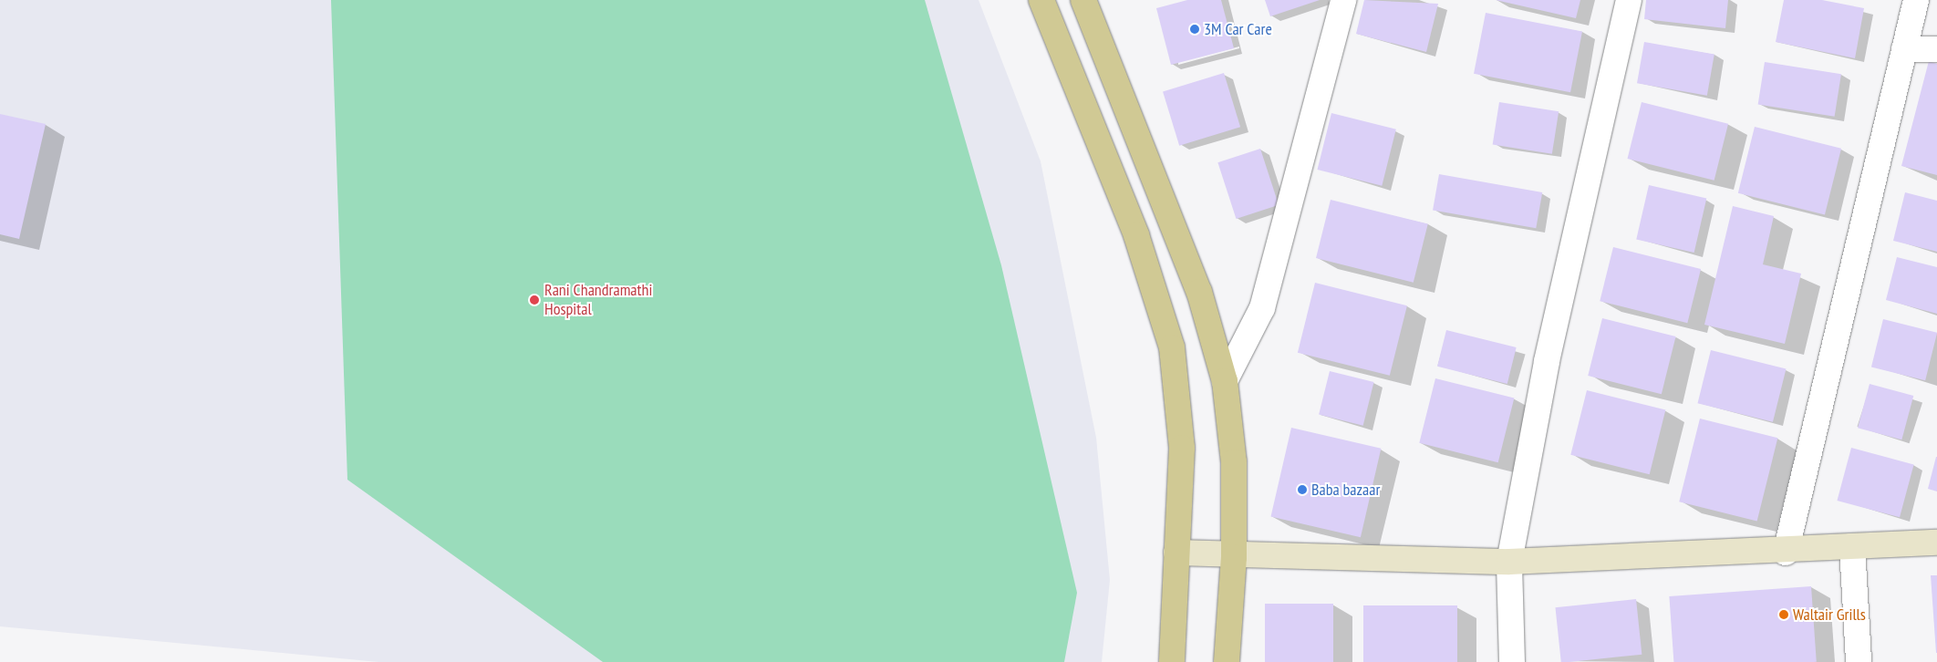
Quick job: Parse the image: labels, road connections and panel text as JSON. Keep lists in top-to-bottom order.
{
  "places": [
    "3M Car Care",
    "Rani Chandramathi Hospital",
    "Baba bazaar",
    "Waltair Grills"
  ]
}
